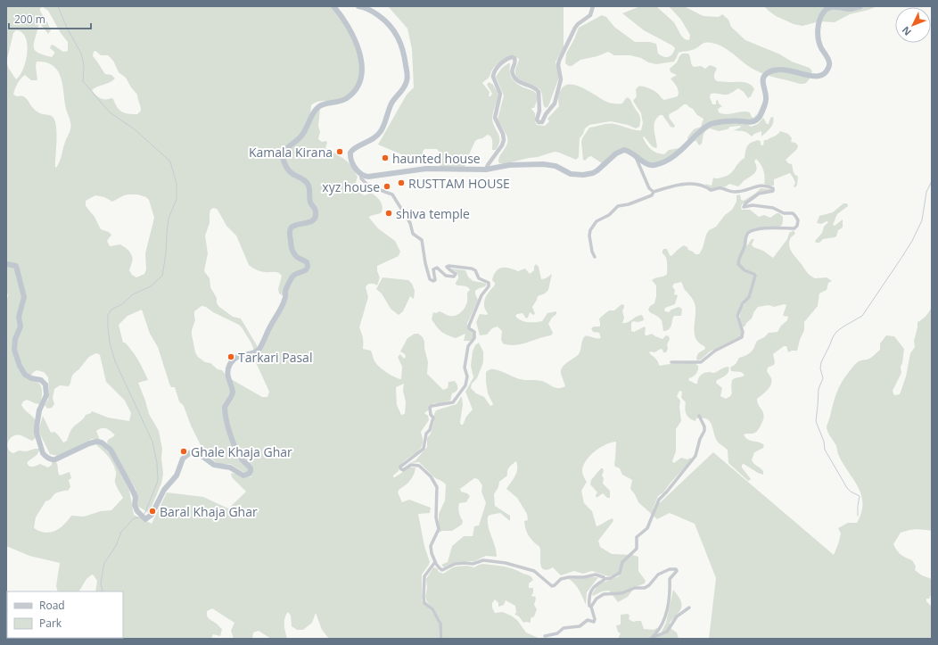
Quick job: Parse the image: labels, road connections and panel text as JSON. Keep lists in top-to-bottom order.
{
  "places": [
    "Kamala Kirana",
    "haunted house",
    "RUSTTAM HOUSE",
    "xyz house",
    "shiva temple",
    "Tarkari Pasal",
    "Ghale Khaja Ghar",
    "Baral Khaja Ghar"
  ],
  "legend": ["Road", "Park"],
  "scale_bar": "200 m",
  "north": "bottom left"
}
